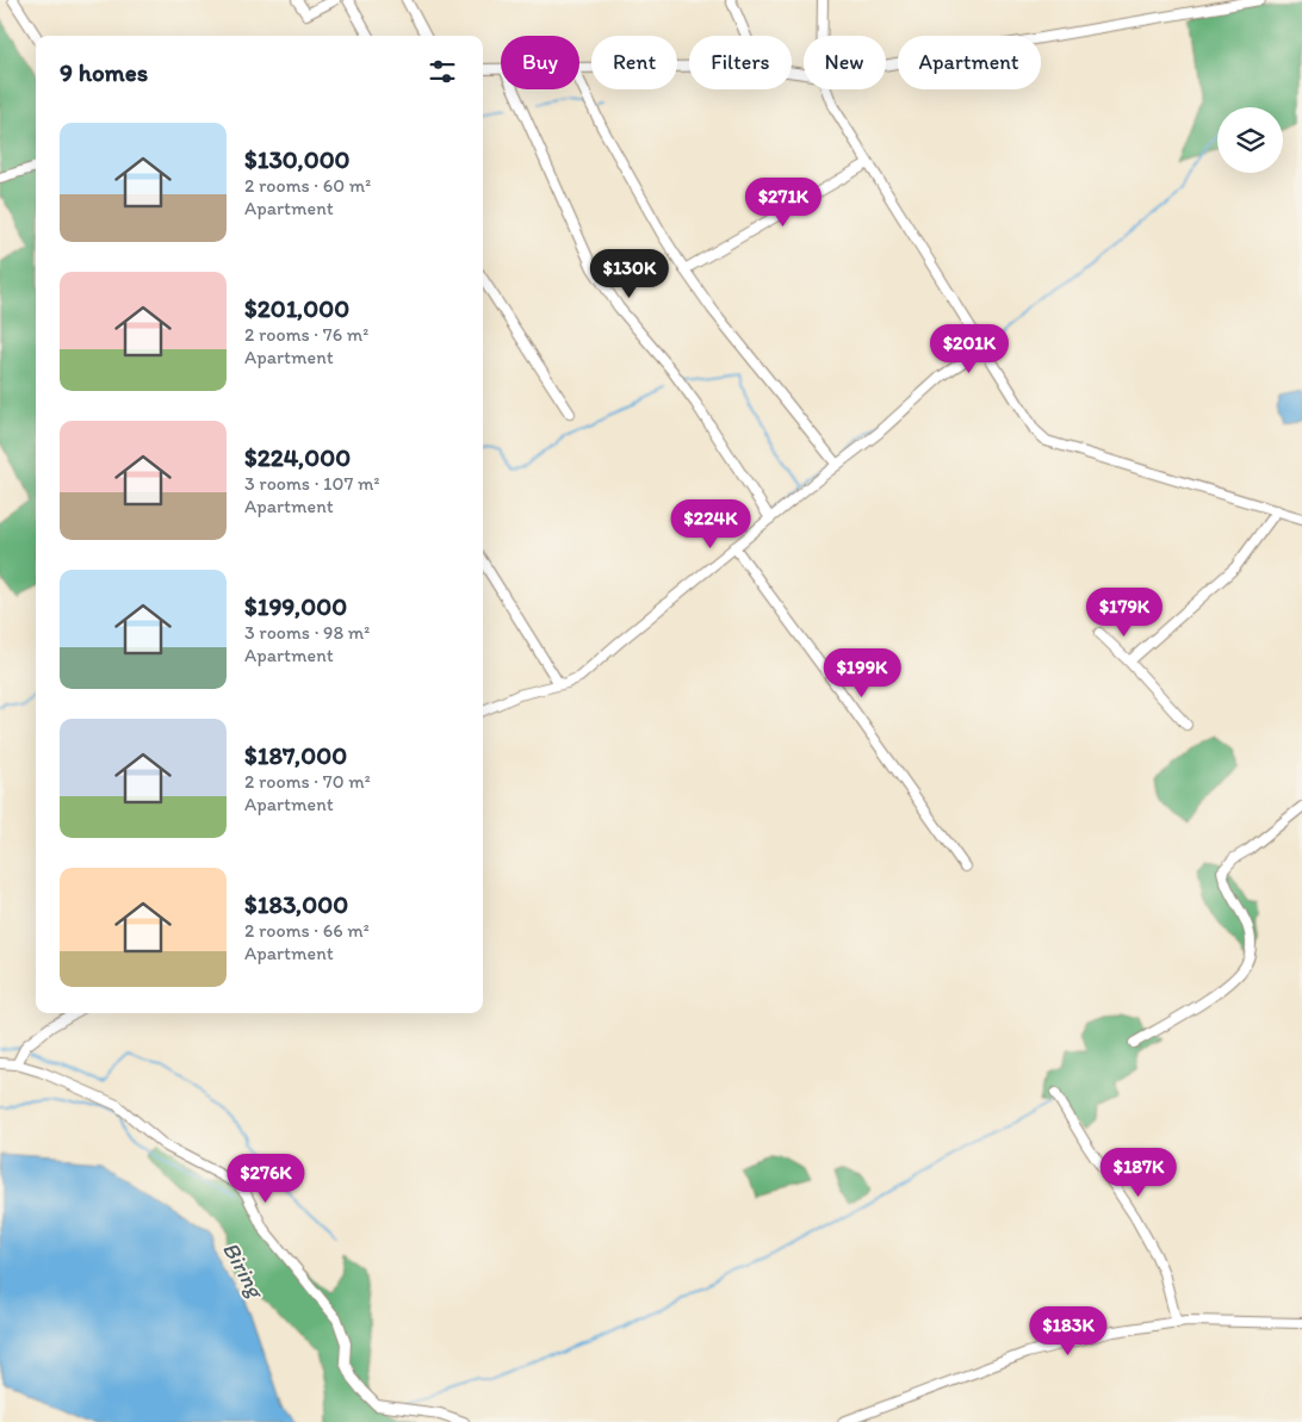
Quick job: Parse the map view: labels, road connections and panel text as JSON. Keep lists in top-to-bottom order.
{
  "water": ["Biring"],
  "page": {
    "chip": [
      "Buy",
      "Rent",
      "Filters",
      "New",
      "Apartment"
    ],
    "heading": "9 homes",
    "list": [
      {
        "name": "$130,000",
        "note": "2 rooms · 60 m² · Apartment"
      },
      {
        "name": "$201,000",
        "note": "2 rooms · 76 m² · Apartment"
      },
      {
        "name": "$224,000",
        "note": "3 rooms · 107 m² · Apartment"
      },
      {
        "name": "$199,000",
        "note": "3 rooms · 98 m² · Apartment"
      },
      {
        "name": "$187,000",
        "note": "2 rooms · 70 m² · Apartment"
      },
      {
        "name": "$183,000",
        "note": "2 rooms · 66 m² · Apartment"
      }
    ],
    "price": [
      "$271K",
      "$130K",
      "$201K",
      "$224K",
      "$179K",
      "$199K",
      "$187K",
      "$276K",
      "$183K"
    ]
  }
}
